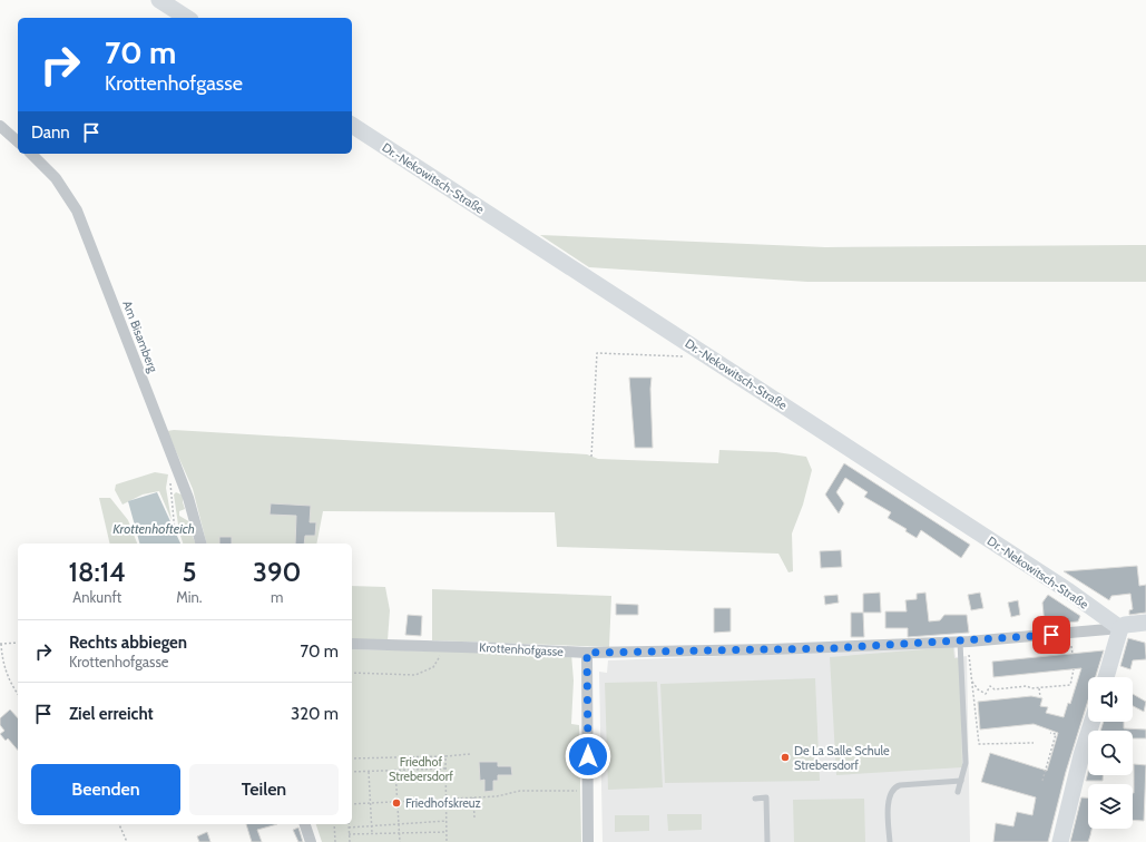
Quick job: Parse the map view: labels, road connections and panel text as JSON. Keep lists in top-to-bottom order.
{
  "streets": {
    "main road": ["Dr.-Nekowitsch-Straße", "Krottenhofgasse"],
    "street": ["Am Bisamberg"]
  },
  "crossings": [
    ["Dr.-Nekowitsch-Straße", "Krottenhofgasse"]
  ],
  "water": ["Krottenhofteich"],
  "parks": ["Friedhof Strebersdorf"],
  "places": ["De La Salle Schule Strebersdorf", "Friedhofskreuz"],
  "page": {
    "turn": ["70 m", "Krottenhofgasse"],
    "then": "Dann",
    "eta": [
      "18:14",
      "Ankunft",
      "5",
      "Min.",
      "390",
      "m"
    ],
    "list": [
      {
        "name": "Rechts abbiegen",
        "note": "Krottenhofgasse",
        "value": "70 m"
      },
      {
        "name": "Ziel erreicht",
        "value": "320 m"
      }
    ],
    "buttons": ["Beenden", "Teilen"]
  }
}
